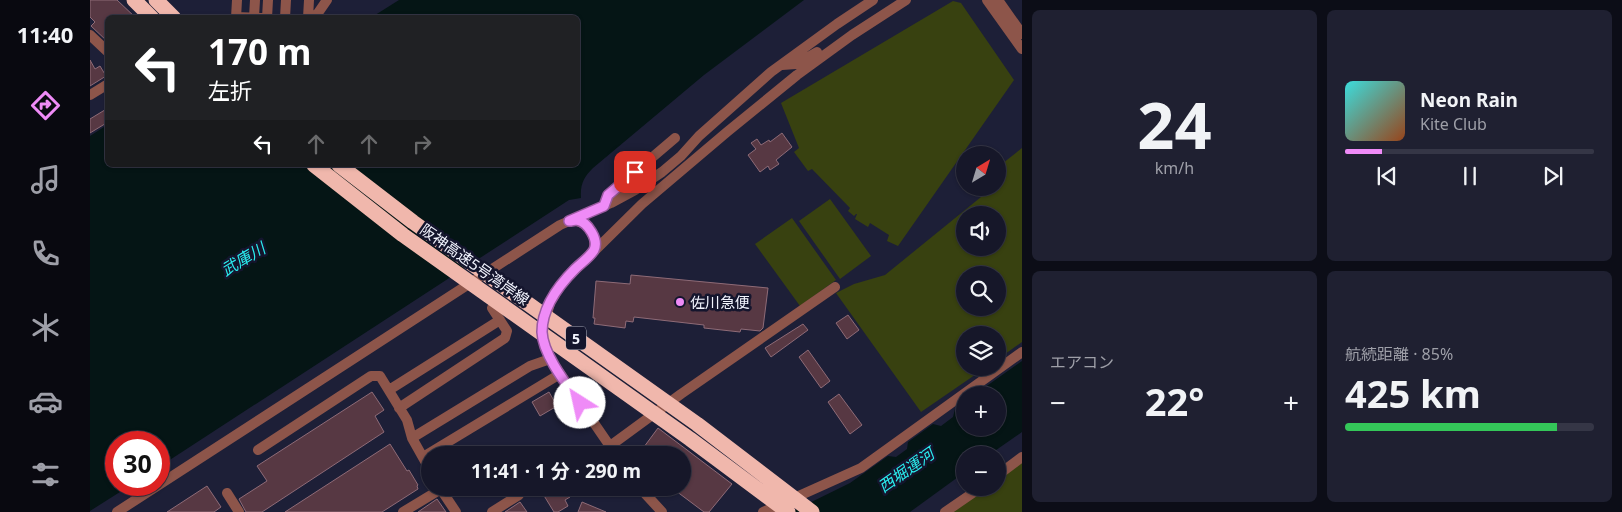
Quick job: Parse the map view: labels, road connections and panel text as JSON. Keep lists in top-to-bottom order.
{
  "streets": {
    "highway": ["阪神高速5号湾岸線", "5"]
  },
  "water": ["武庫川", "西堀運河"],
  "places": ["佐川急便"],
  "north": "top right",
  "page": {
    "tabs": "11:40",
    "tile": [
      ["24", "km/h"],
      "エアコン",
      ["航続距離 · 85%", "425 km"]
    ],
    "turn": ["170 m", "左折"],
    "song": ["Neon Rain", "Kite Club"],
    "map_buttons": ["+", "−"],
    "heat": ["−", "22°", "+"],
    "limit": "30",
    "trip": "11:41 · 1 分 · 290 m"
  }
}
